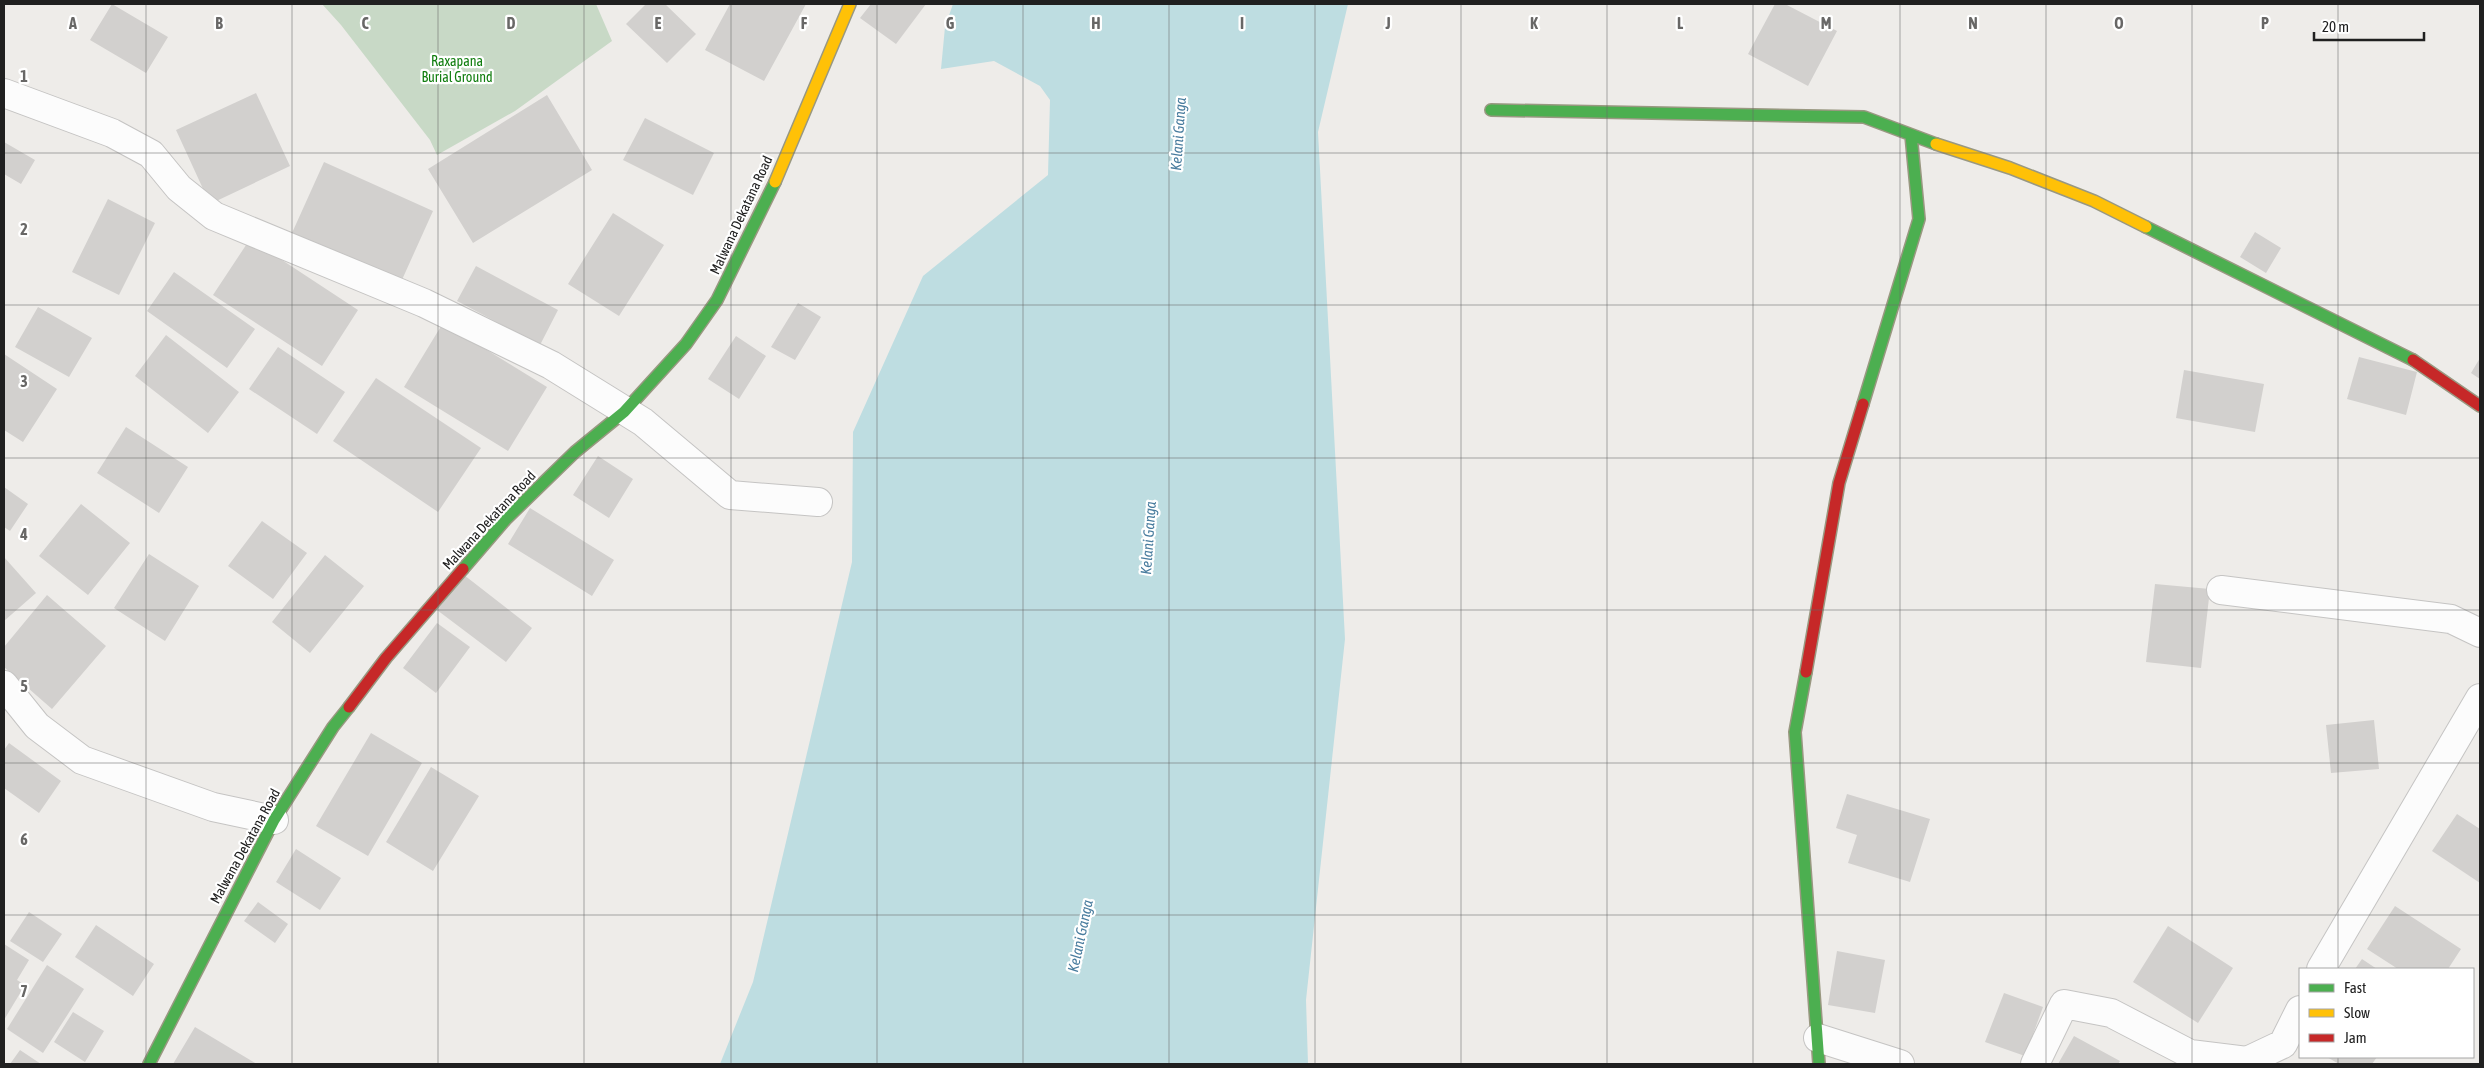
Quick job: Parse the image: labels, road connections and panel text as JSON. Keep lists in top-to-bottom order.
{
  "streets": {
    "street": ["Malwana Dekatana Road"]
  },
  "water": ["Kelani Ganga"],
  "parks": ["Raxapana Burial Ground"],
  "legend": ["Fast", "Slow", "Jam"],
  "scale_bar": "20 m",
  "grid": {
    "columns": [
      "A",
      "B",
      "C",
      "D",
      "E",
      "F",
      "G",
      "H",
      "I",
      "J",
      "K",
      "L",
      "M",
      "N",
      "O",
      "P"
    ],
    "rows": [
      "1",
      "2",
      "3",
      "4",
      "5",
      "6",
      "7"
    ]
  }
}
